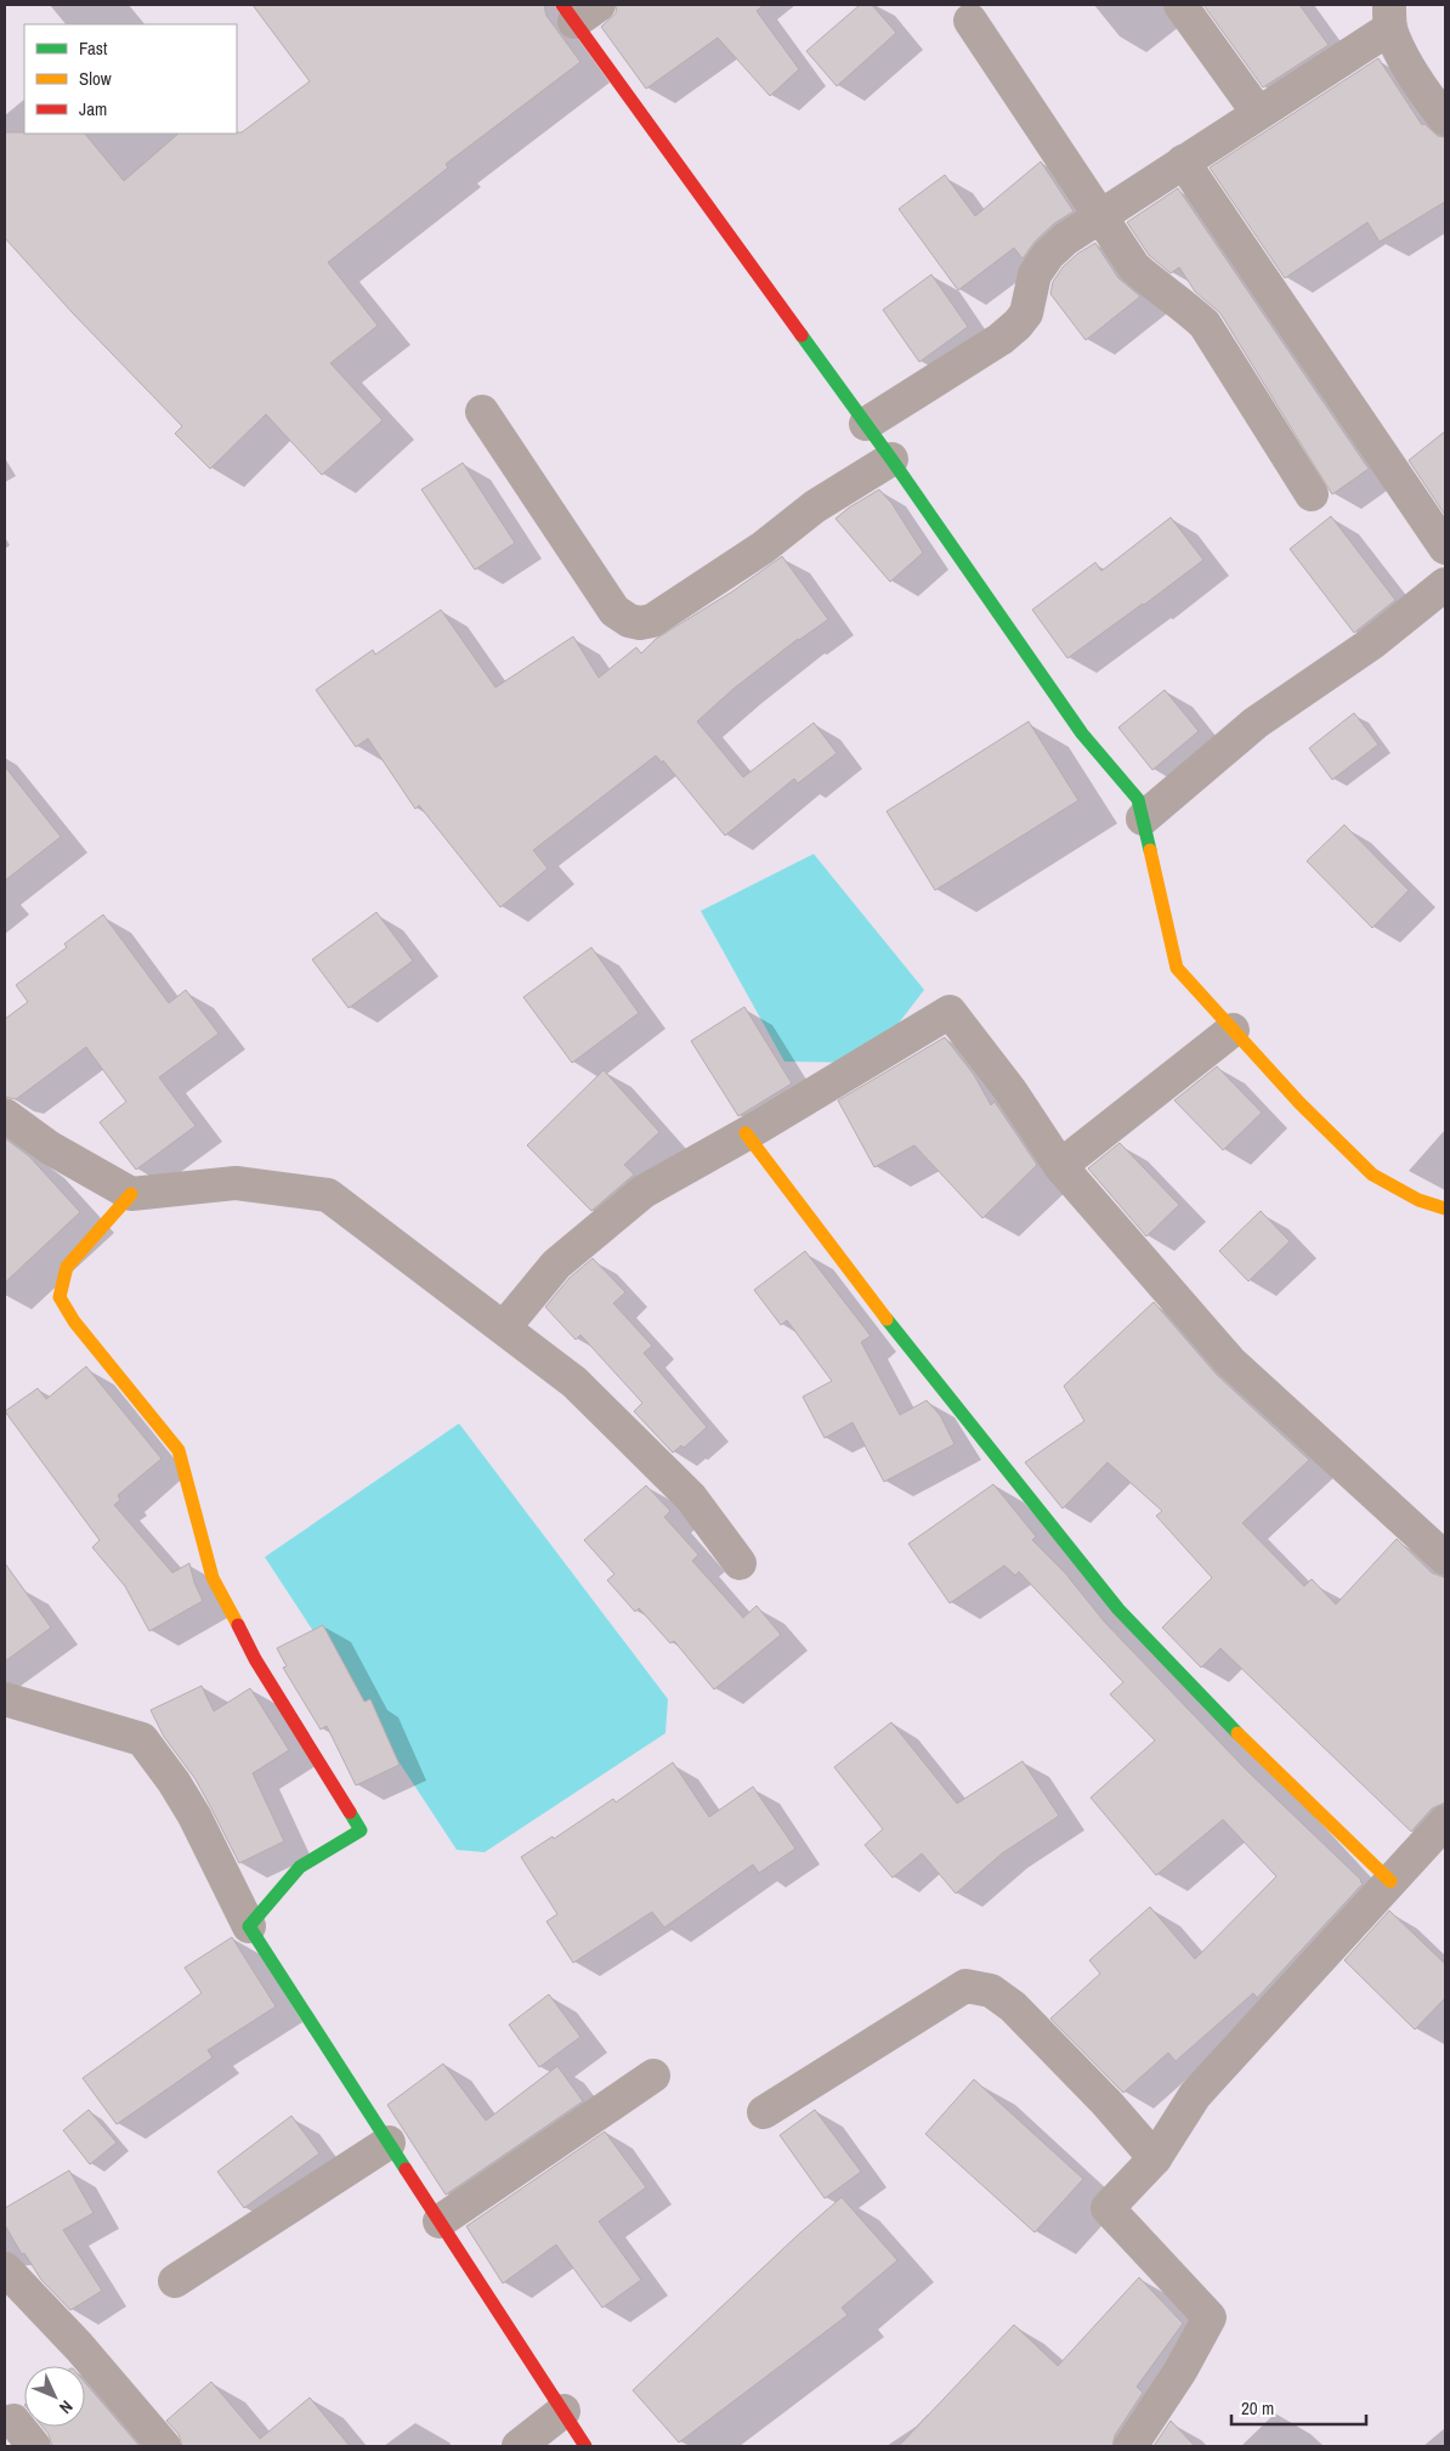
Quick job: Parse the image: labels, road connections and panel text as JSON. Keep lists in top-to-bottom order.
{
  "legend": ["Fast", "Slow", "Jam"],
  "scale_bar": "20 m",
  "north": "bottom right"
}
